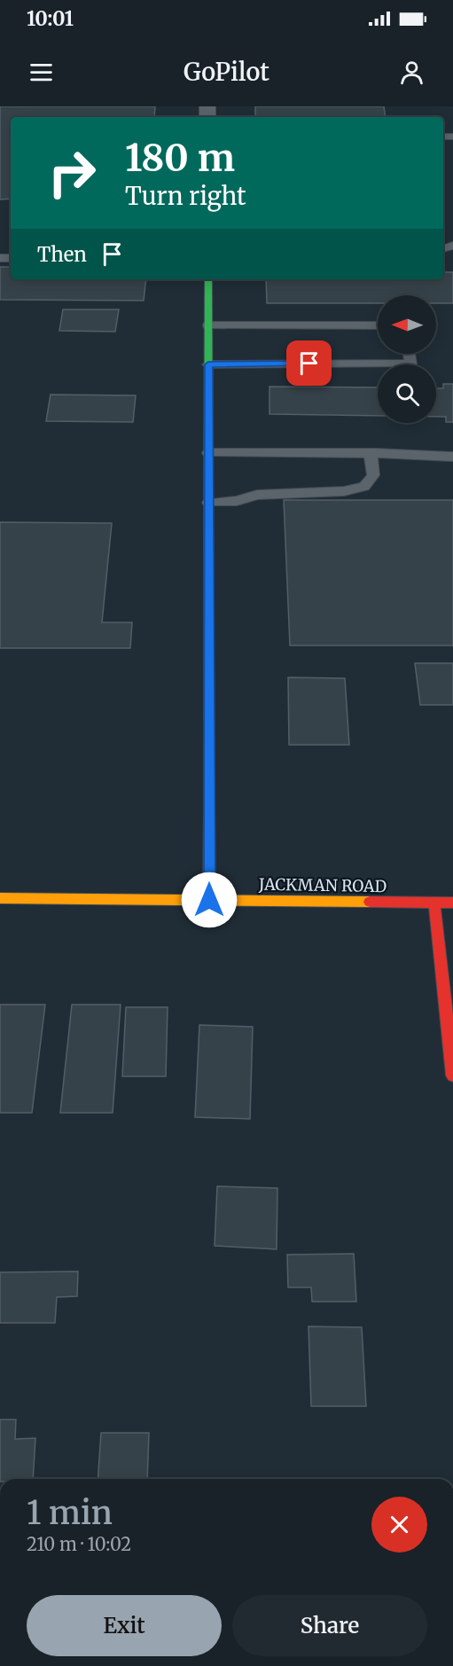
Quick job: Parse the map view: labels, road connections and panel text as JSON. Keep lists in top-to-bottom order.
{
  "streets": {
    "street": ["JACKMAN ROAD"]
  },
  "north": "left",
  "page": {
    "status": "10:01",
    "header": "GoPilot",
    "turn": ["180 m", "Turn right"],
    "then": "Then",
    "heading": ["1 min", "210 m · 10:02"],
    "buttons": ["Exit", "Share"]
  }
}
